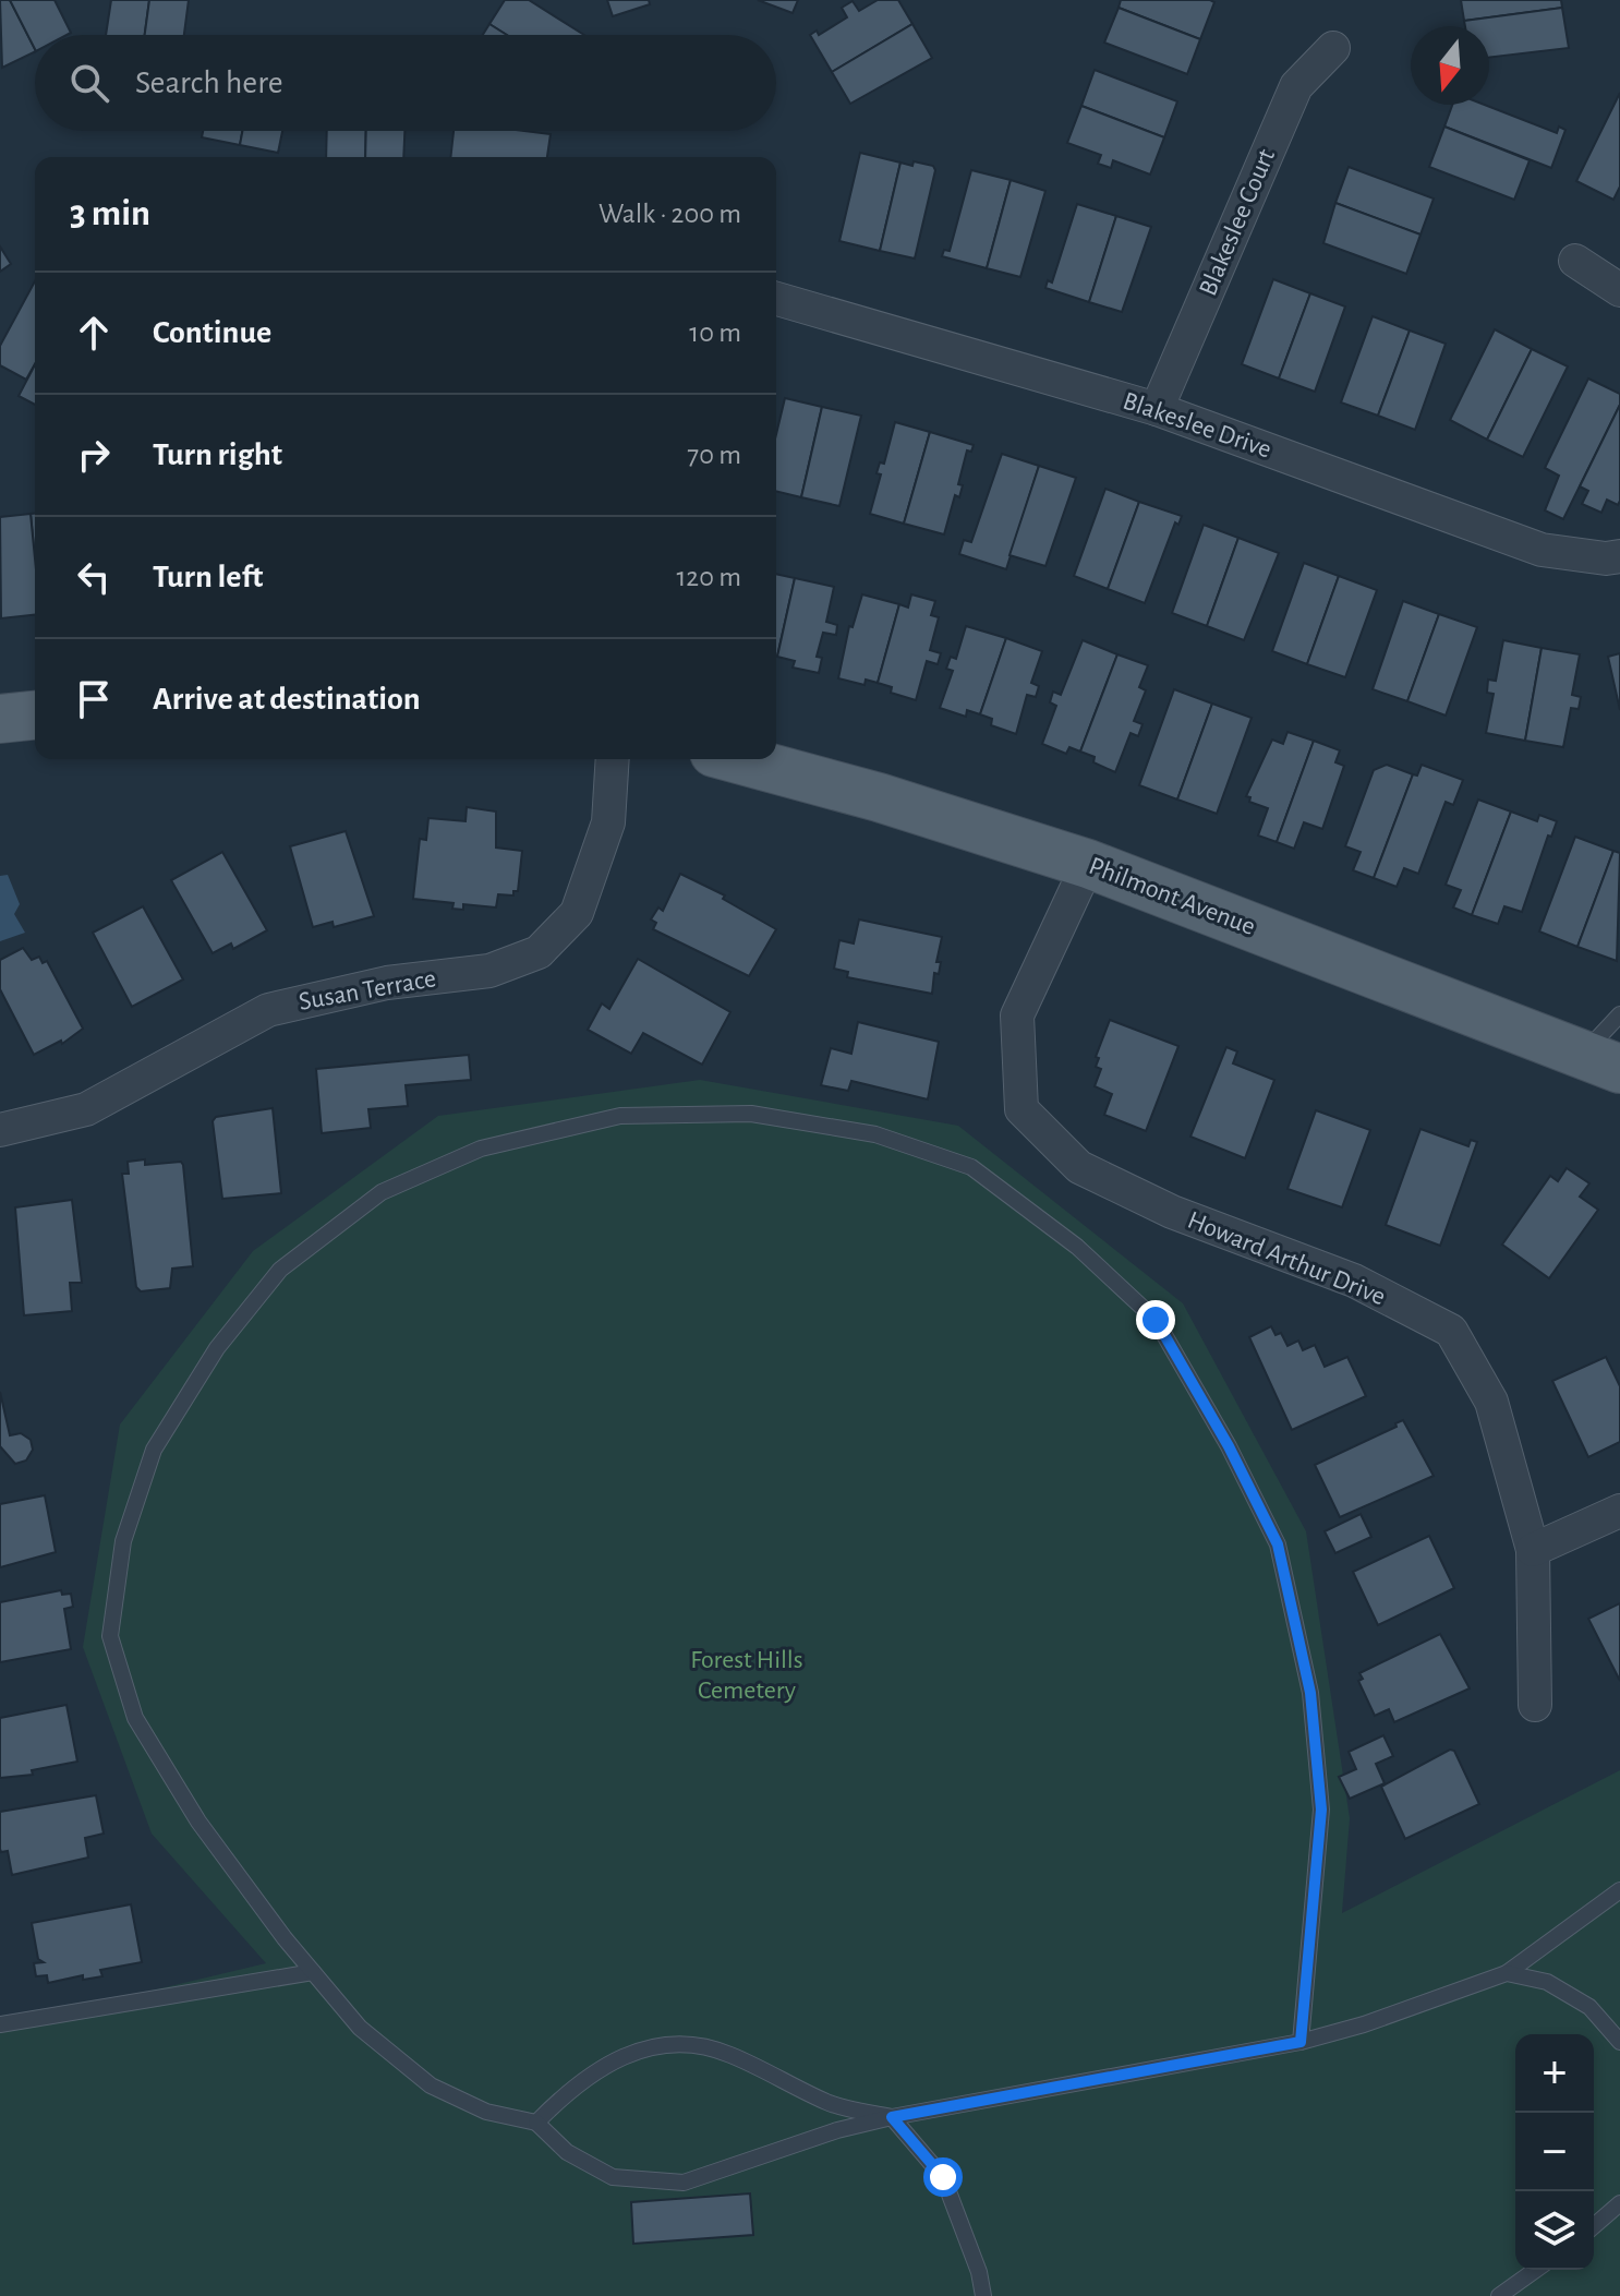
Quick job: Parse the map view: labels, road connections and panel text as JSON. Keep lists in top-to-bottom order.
{
  "streets": {
    "main road": ["Philmont Avenue"],
    "street": [
      "Blakeslee Court",
      "Blakeslee Drive",
      "Susan Terrace",
      "Howard Arthur Drive"
    ]
  },
  "crossings": [
    ["Blakeslee Court", "Blakeslee Drive"],
    ["Philmont Avenue", "Howard Arthur Drive"]
  ],
  "parks": ["Forest Hills Cemetery"],
  "north": "bottom",
  "page": {
    "search": "Search here",
    "heading": ["3 min", "Walk · 200 m"],
    "list": [
      ["Continue", "10 m"],
      ["Turn right", "70 m"],
      ["Turn left", "120 m"],
      "Arrive at destination"
    ],
    "map_buttons": ["+", "−"]
  }
}
